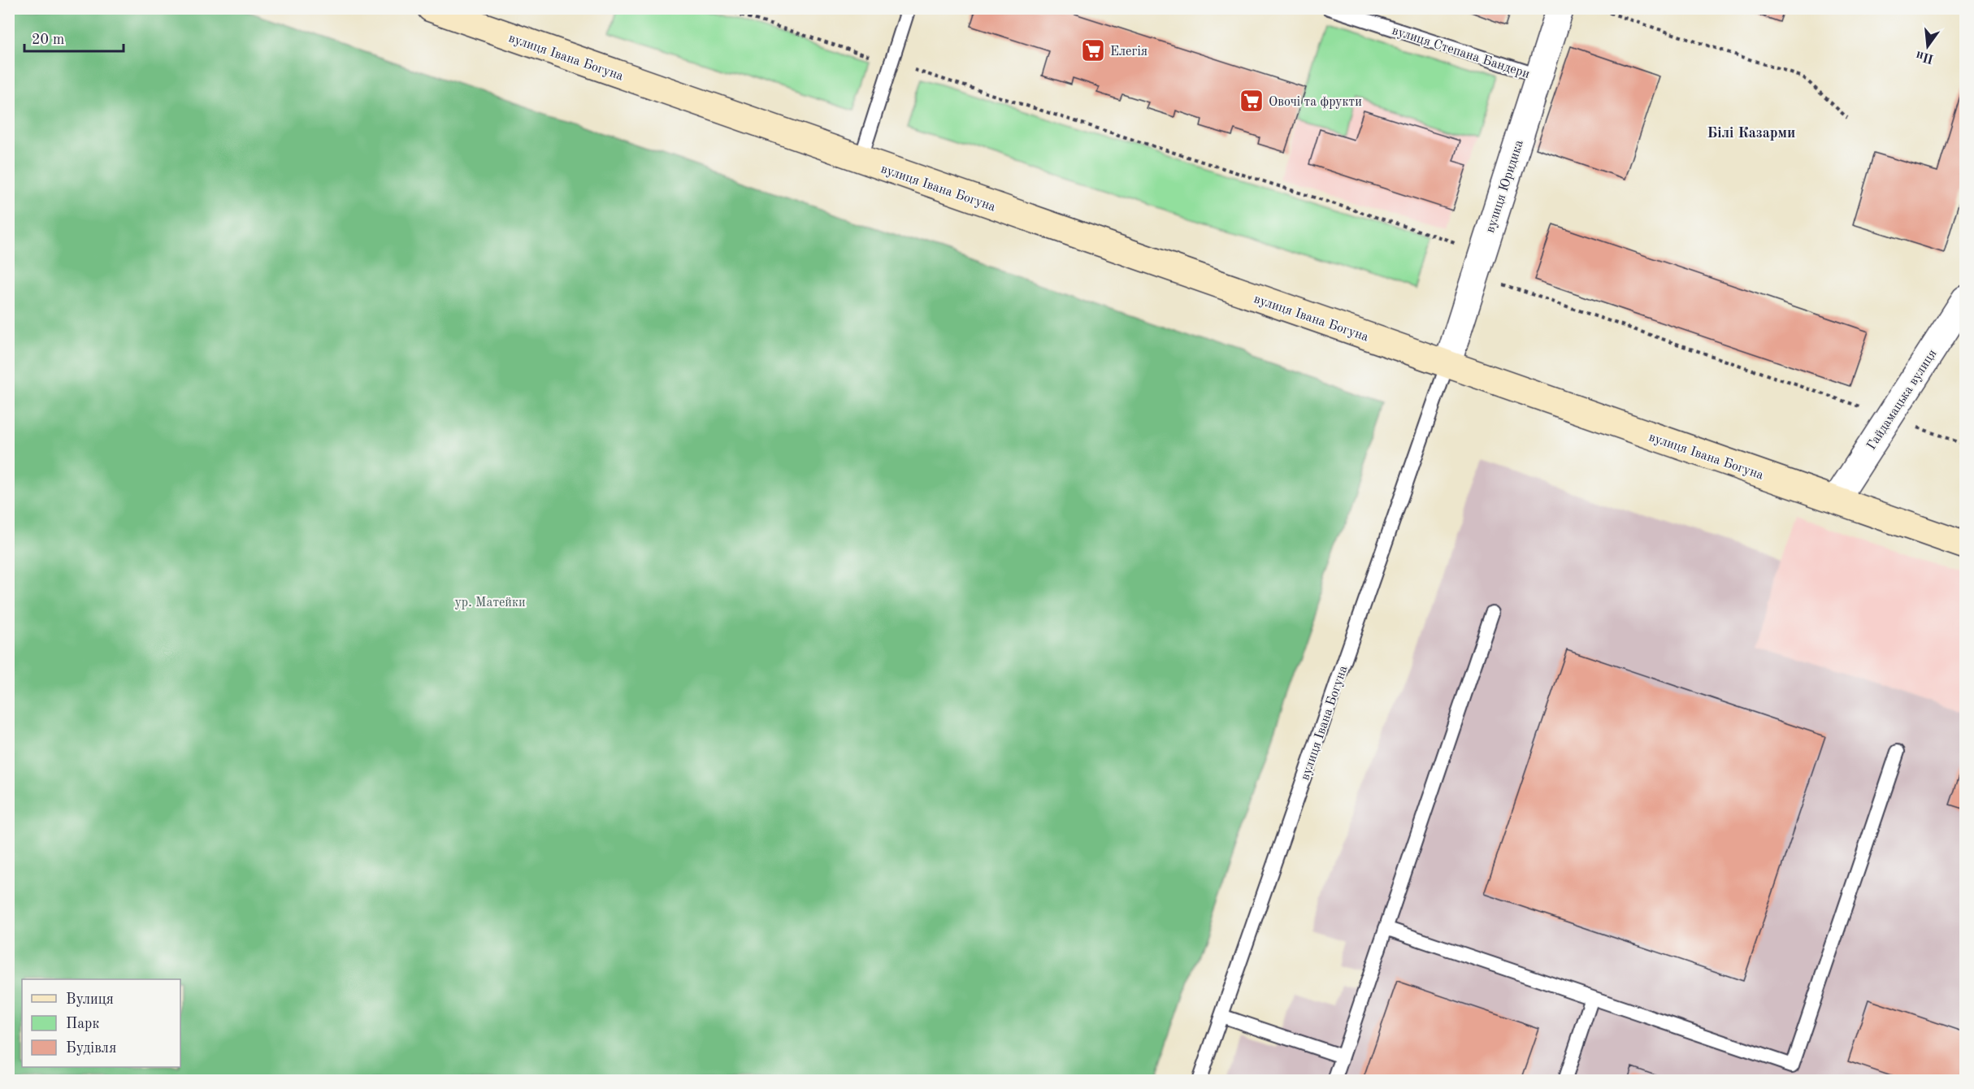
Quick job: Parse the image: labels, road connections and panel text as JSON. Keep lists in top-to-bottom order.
{
  "streets": {
    "main road": ["вулиця Івана Богуна"],
    "street": ["вулиця Юридика", "Гайдамацька вулиця"],
    "lane": ["вулиця Степана Бандери"]
  },
  "crossings": [
    ["вулиця Степана Бандери", "вулиця Юридика"],
    ["вулиця Івана Богуна", "вулиця Юридика"],
    ["вулиця Івана Богуна", "Гайдамацька вулиця"]
  ],
  "districts": ["Білі Казарми"],
  "parks": ["ур. Матейки"],
  "places": {
    "supermarket": ["Елегія", "Овочі та фрукти"]
  },
  "legend": ["Вулиця", "Парк", "Будівля"],
  "scale_bar": "20 m",
  "north": "bottom"
}
